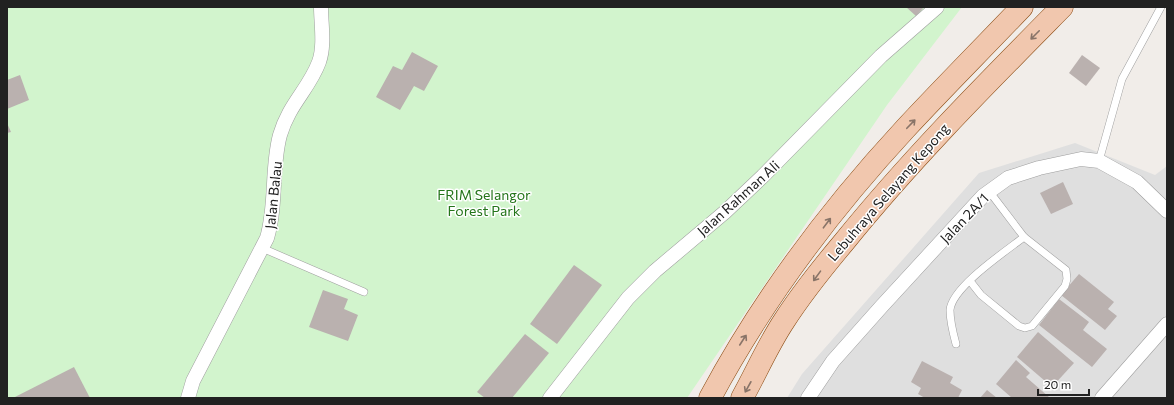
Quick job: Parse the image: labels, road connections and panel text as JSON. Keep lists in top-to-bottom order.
{
  "streets": {
    "main road": ["Lebuhraya Selayang Kepong"],
    "street": ["Jalan Balau", "Jalan Rahman Ali", "Jalan 2A/1"]
  },
  "parks": ["FRIM Selangor Forest Park"],
  "scale_bar": "20 m"
}
